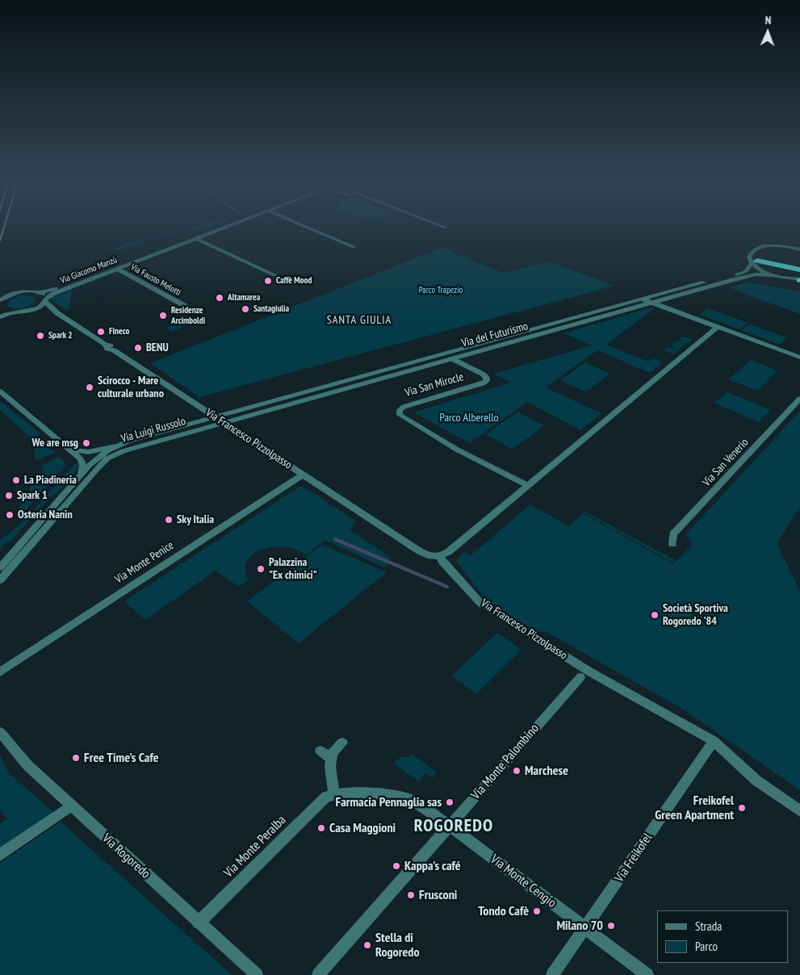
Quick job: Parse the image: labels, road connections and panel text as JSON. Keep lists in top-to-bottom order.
{
  "streets": {
    "street": [
      "Via Giacomo Manzù",
      "Via Fausto Melotti",
      "Via del Futurismo",
      "Via San Mirocle",
      "Via Luigi Russolo",
      "Via Francesco Pizzolpasso",
      "Via San Venerio",
      "Via Monte Penice",
      "Via Monte Palombino",
      "Via Monte Peralba",
      "Via Rogoredo",
      "Via Freikofel",
      "Via Monte Cengio"
    ]
  },
  "crossings": [
    ["Via Giacomo Manzù", "Via Fausto Melotti"],
    ["Via Giacomo Manzù", "Via Francesco Pizzolpasso"],
    ["Via del Futurismo", "Via San Mirocle"],
    ["Via del Futurismo", "Via Luigi Russolo"],
    ["Via del Futurismo", "Via Francesco Pizzolpasso"],
    ["Via Luigi Russolo", "Via Francesco Pizzolpasso"],
    ["Via Francesco Pizzolpasso", "Via Monte Penice"],
    ["Via Francesco Pizzolpasso", "Via Freikofel"],
    ["Via Monte Palombino", "Via Monte Cengio"],
    ["Via Monte Peralba", "Via Rogoredo"],
    ["Via Monte Peralba", "Via Monte Cengio"],
    ["Via Freikofel", "Via Monte Cengio"]
  ],
  "districts": ["SANTA GIULIA", "ROGOREDO"],
  "parks": ["Parco Trapezio", "Parco Alberello"],
  "places": [
    "Caffè Mood",
    "Altamarea",
    "Santagiulia",
    "Residenze Arcimboldi",
    "Fineco",
    "Spark 2",
    "BENU",
    "Scirocco - Mare culturale urbano",
    "We are msg",
    "La Piadineria",
    "Spark 1",
    "Osteria Nanìn",
    "Sky Italia",
    "Palazzina \"Ex chimici\"",
    "Società Sportiva Rogoredo '84",
    "Free Time's Cafe",
    "Marchese",
    "Farmacia Pennaglia sas",
    "Freikofel Green Apartment",
    "Casa Maggioni",
    "Kappa's café",
    "Frusconi",
    "Tondo Cafè",
    "Milano 70",
    "Stella di Rogoredo"
  ],
  "legend": ["Strada", "Parco"],
  "north": "top"
}
